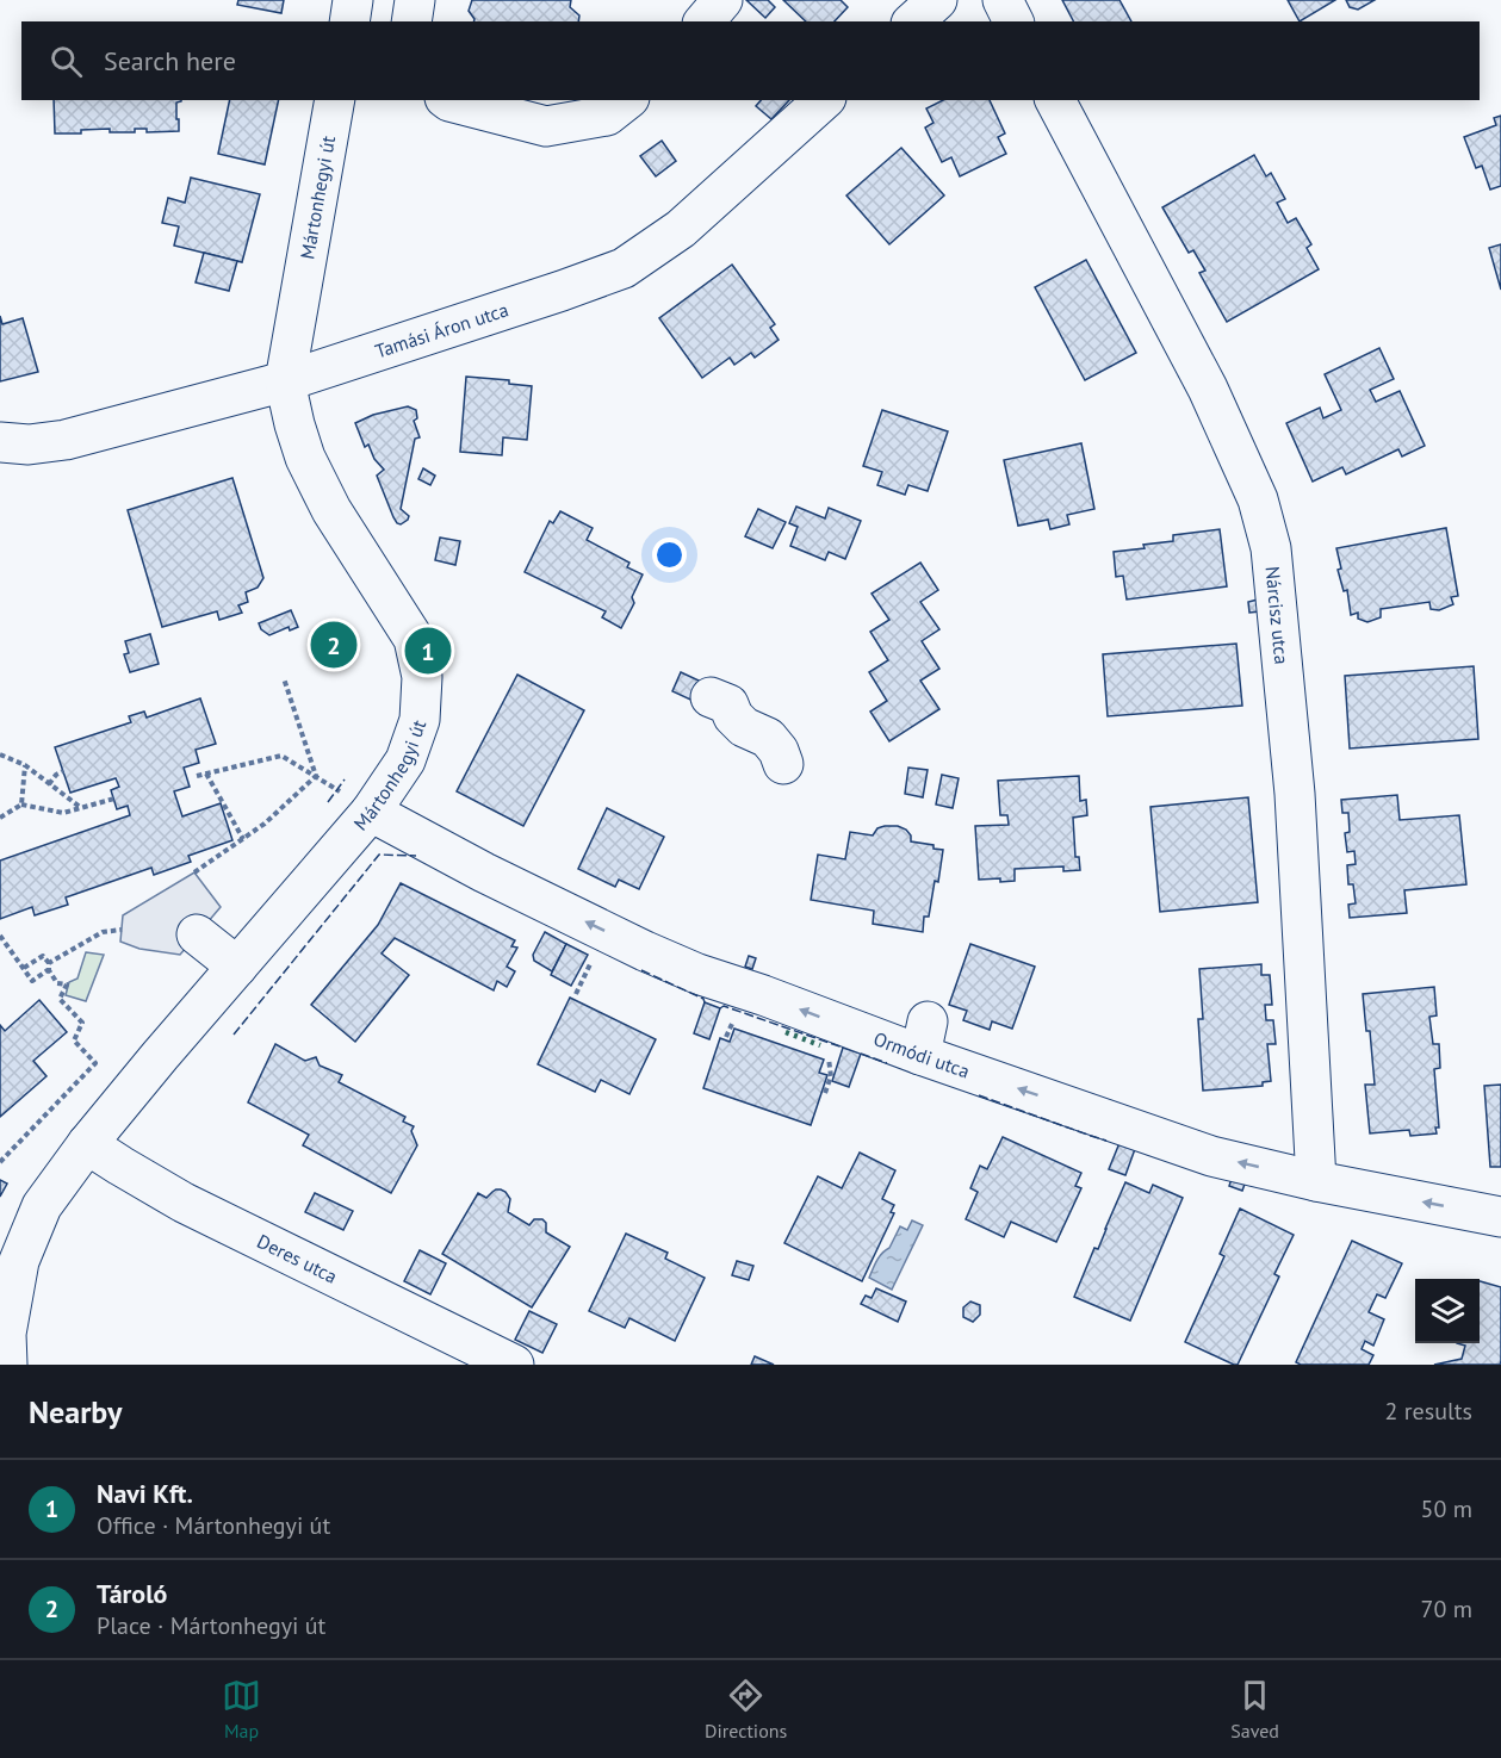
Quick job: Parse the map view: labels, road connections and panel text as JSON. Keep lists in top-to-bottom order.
{
  "streets": {
    "street": [
      "Mártonhegyi út",
      "Tamási Áron utca",
      "Nárcisz utca",
      "Ormódi utca",
      "Deres utca"
    ]
  },
  "crossings": [
    ["Mártonhegyi út", "Tamási Áron utca"],
    ["Mártonhegyi út", "Ormódi utca"],
    ["Mártonhegyi út", "Deres utca"],
    ["Nárcisz utca", "Ormódi utca"]
  ],
  "one_way": ["Ormódi utca"],
  "page": {
    "search": "Search here",
    "pins": ["2", "1"],
    "heading": ["Nearby", "2 results"],
    "list": [
      {
        "mark": "1",
        "name": "Navi Kft.",
        "note": "Office · Mártonhegyi út",
        "value": "50 m"
      },
      {
        "mark": "2",
        "name": "Tároló",
        "note": "Place · Mártonhegyi út",
        "value": "70 m"
      }
    ],
    "nav": ["Map", "Directions", "Saved"]
  }
}
